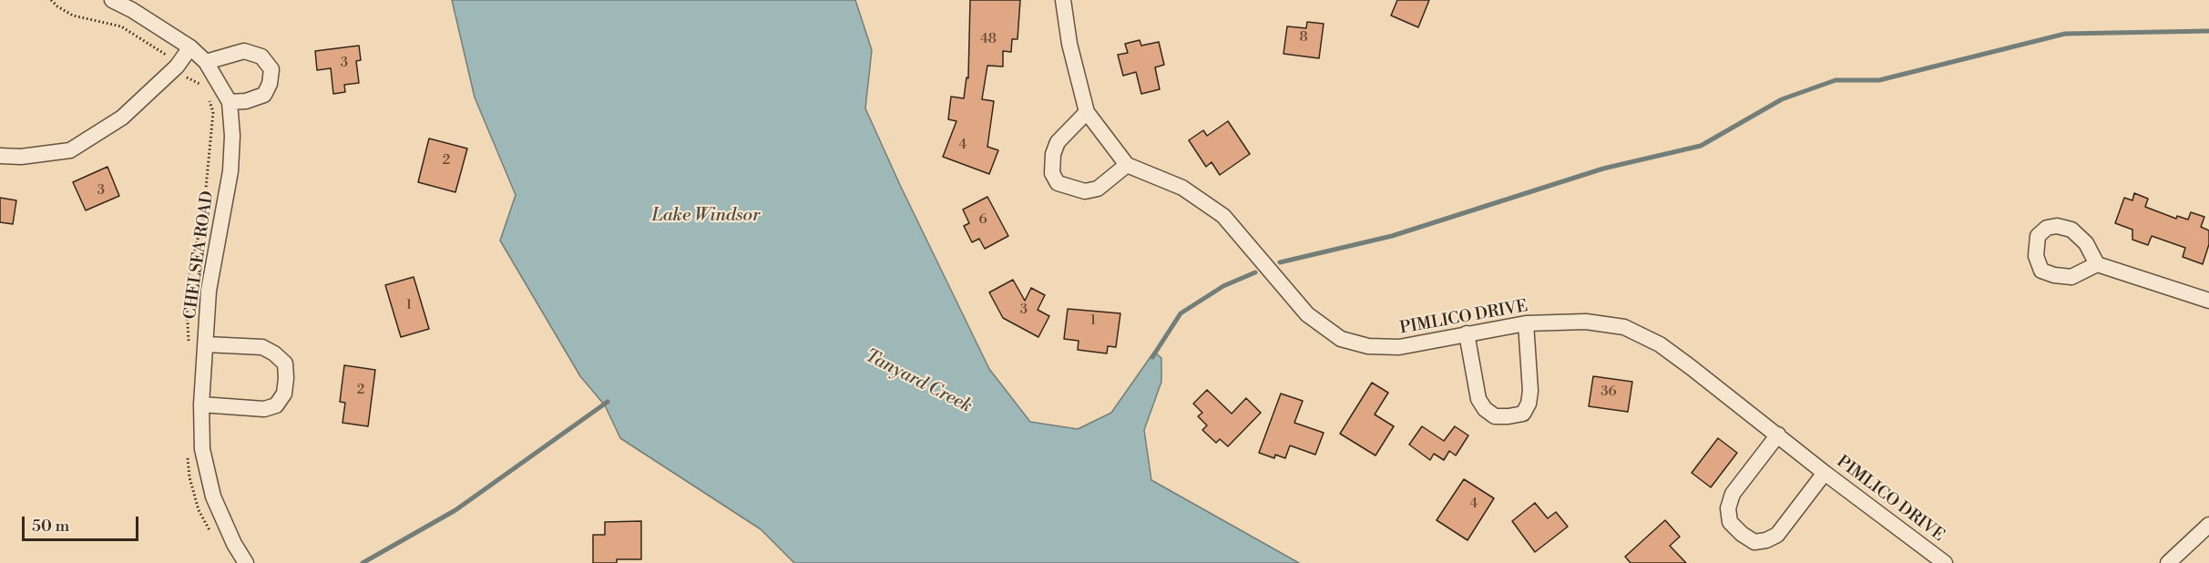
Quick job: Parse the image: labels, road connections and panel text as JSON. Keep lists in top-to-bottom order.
{
  "streets": {
    "street": ["CHELSEA ROAD", "PIMLICO DRIVE"]
  },
  "water": ["Lake Windsor", "Tanyard Creek"],
  "house_numbers": [
    "8",
    "48",
    "3",
    "4",
    "2",
    "3",
    "6",
    "1",
    "3",
    "1",
    "2",
    "36",
    "4"
  ],
  "scale_bar": "50 m"
}
